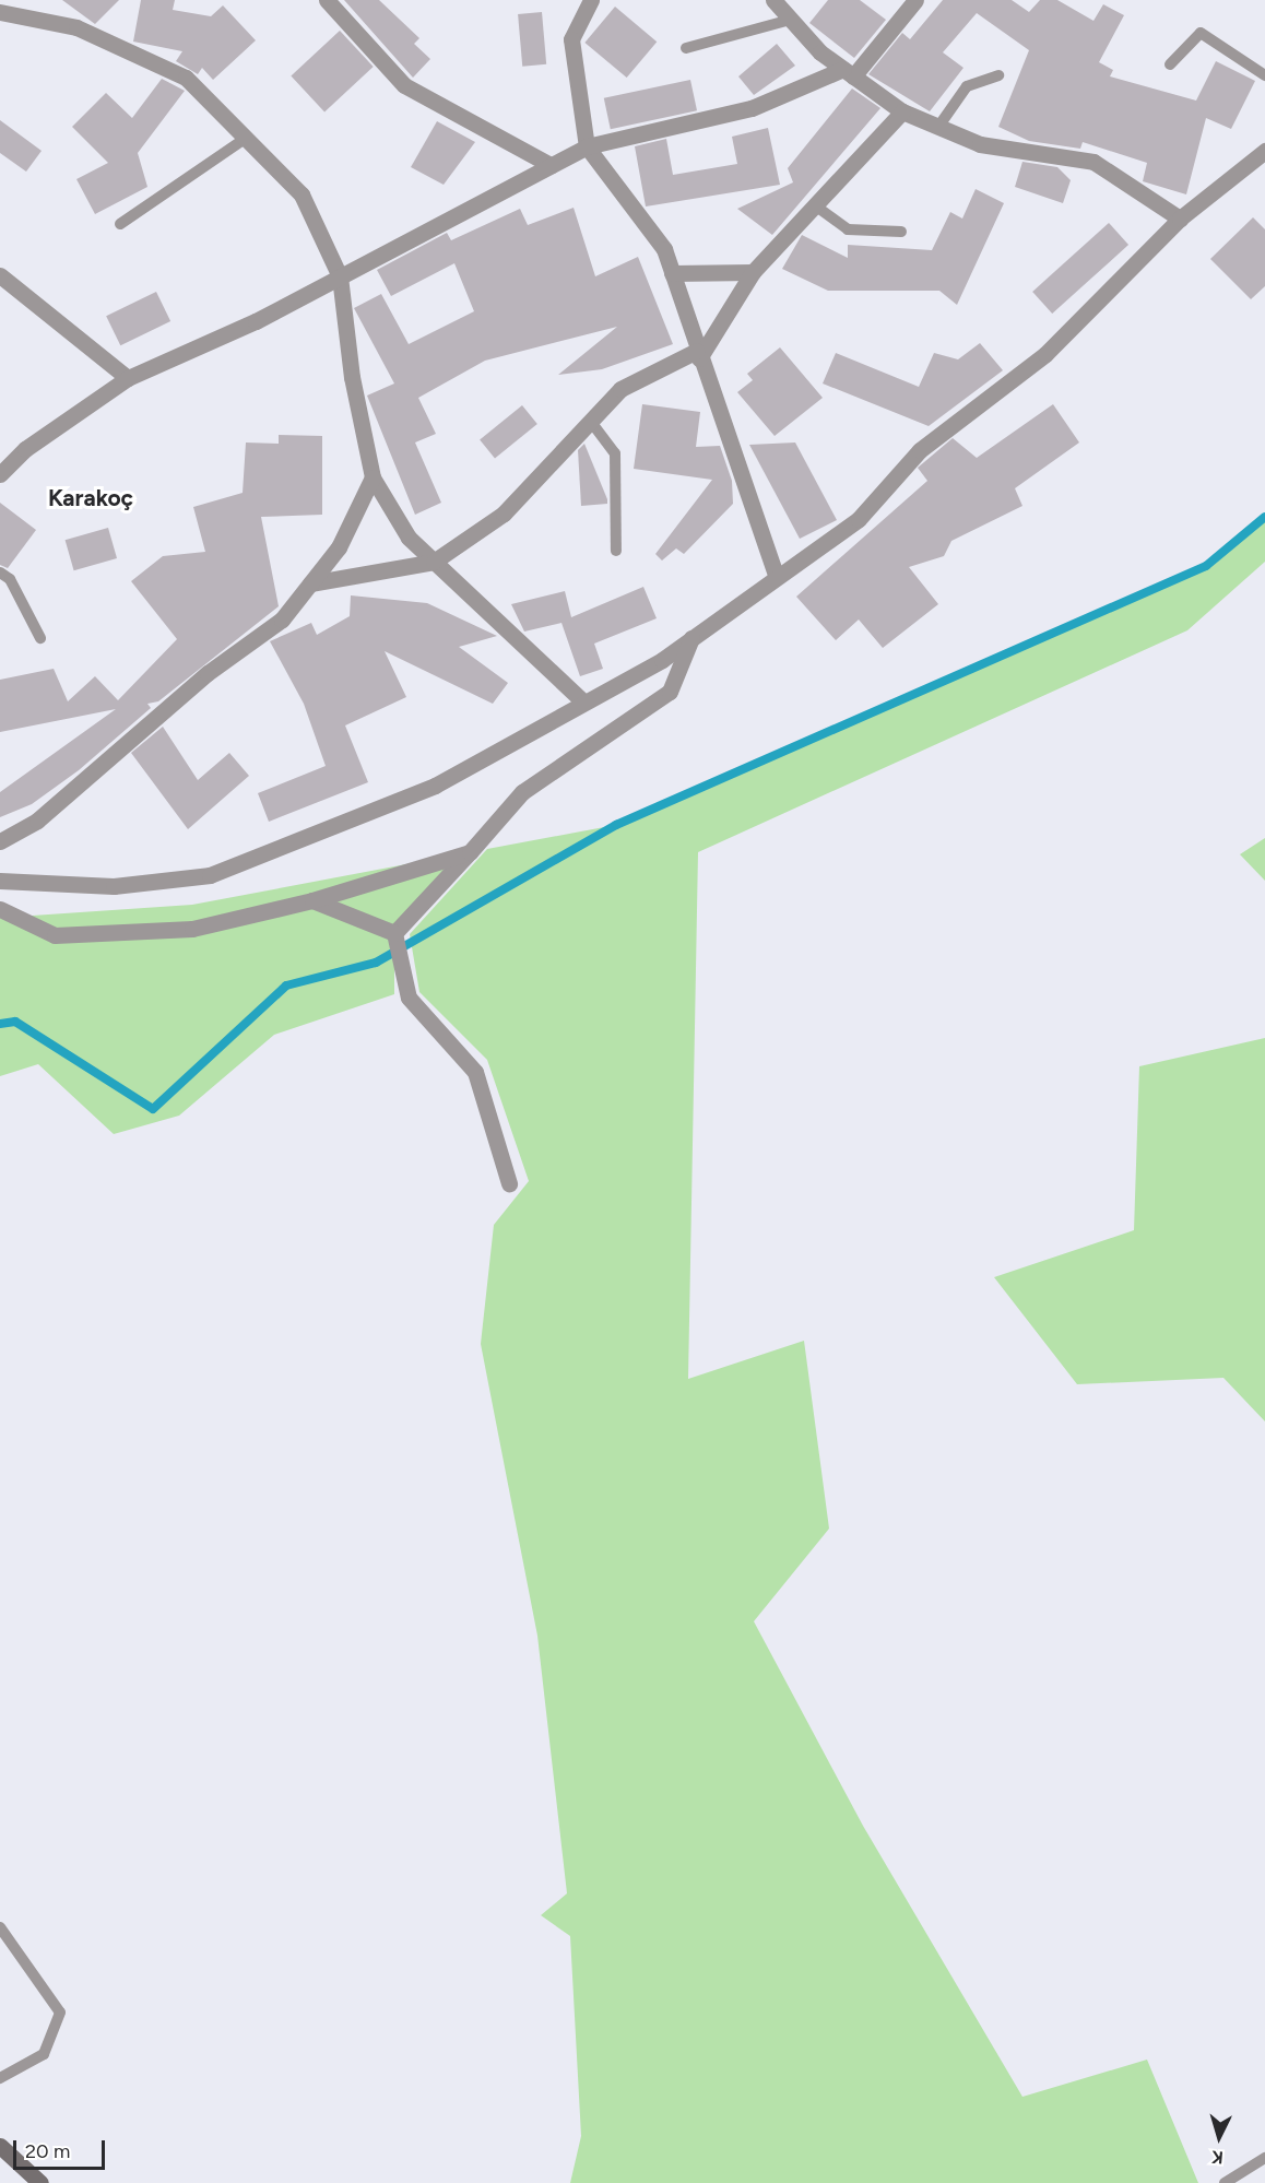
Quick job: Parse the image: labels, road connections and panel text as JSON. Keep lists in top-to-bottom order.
{
  "districts": ["Karakoç"],
  "scale_bar": "20 m",
  "north": "bottom"
}
